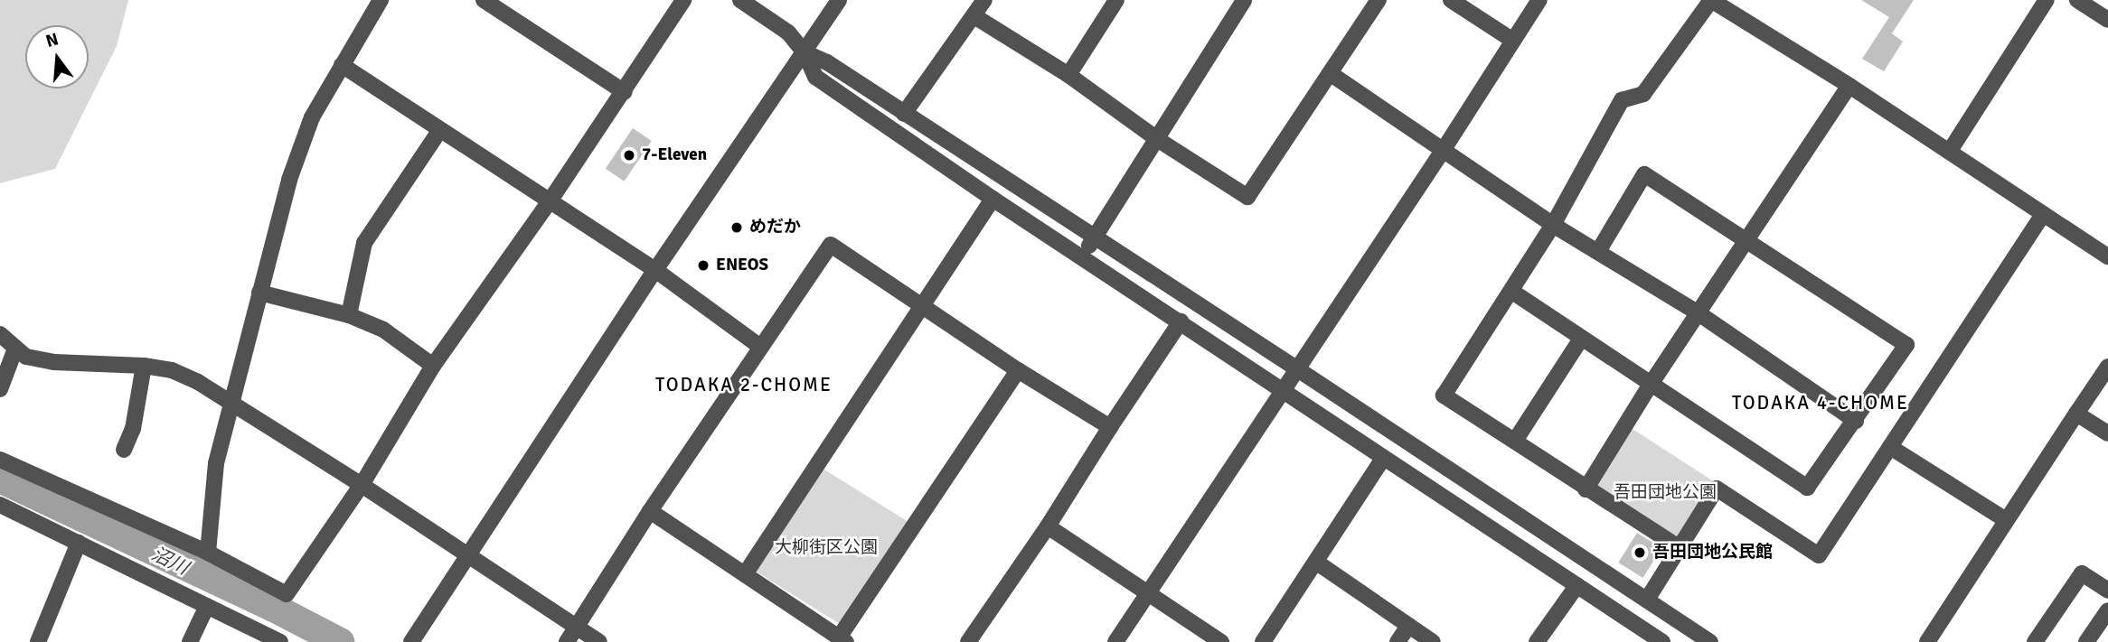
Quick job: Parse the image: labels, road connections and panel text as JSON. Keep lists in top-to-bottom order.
{
  "districts": ["TODAKA 2-CHOME", "TODAKA 4-CHOME"],
  "water": ["沼川"],
  "parks": ["吾田団地公園", "大柳街区公園"],
  "places": [
    "7-Eleven",
    "めだか",
    "ENEOS",
    "吾田団地公民館"
  ],
  "north": "top"
}
